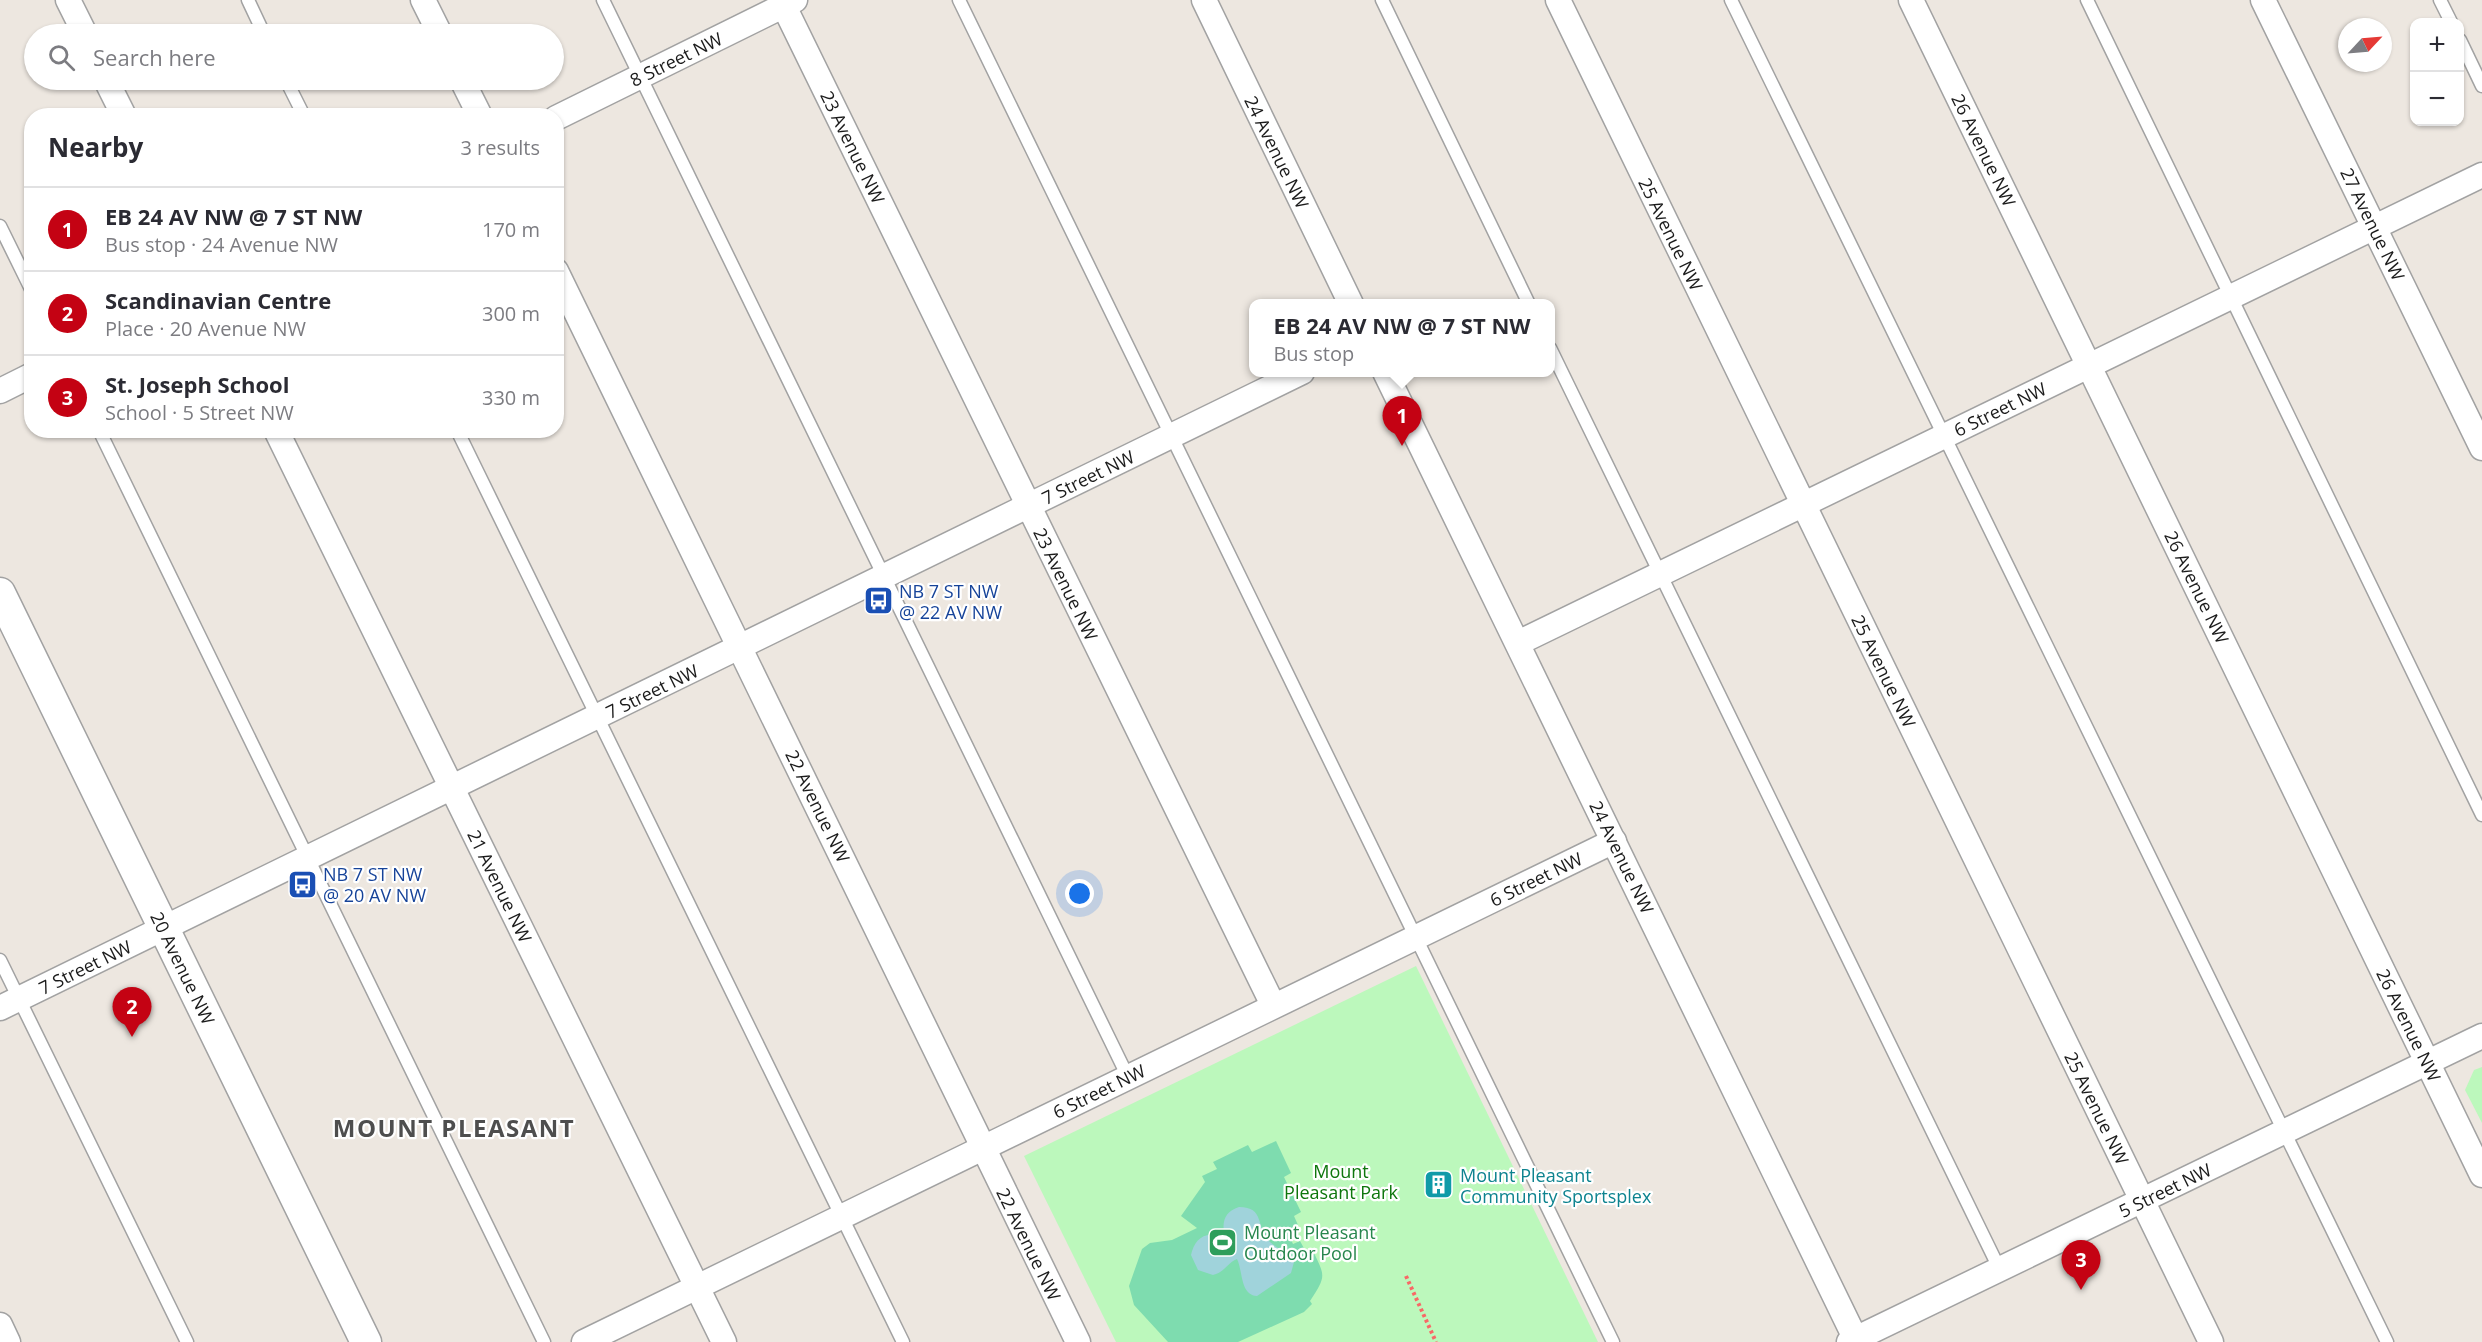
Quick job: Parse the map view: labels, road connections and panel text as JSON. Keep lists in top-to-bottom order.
{
  "streets": {
    "street": [
      "8 Street NW",
      "23 Avenue NW",
      "26 Avenue NW",
      "24 Avenue NW",
      "27 Avenue NW",
      "25 Avenue NW",
      "6 Street NW",
      "7 Street NW",
      "22 Avenue NW",
      "21 Avenue NW",
      "20 Avenue NW",
      "5 Street NW"
    ]
  },
  "crossings": [
    ["8 Street NW", "23 Avenue NW"],
    ["23 Avenue NW", "6 Street NW"],
    ["23 Avenue NW", "7 Street NW"],
    ["26 Avenue NW", "6 Street NW"],
    ["26 Avenue NW", "5 Street NW"],
    ["24 Avenue NW", "6 Street NW"],
    ["24 Avenue NW", "5 Street NW"],
    ["27 Avenue NW", "6 Street NW"],
    ["25 Avenue NW", "6 Street NW"],
    ["25 Avenue NW", "5 Street NW"],
    ["6 Street NW", "22 Avenue NW"],
    ["6 Street NW", "21 Avenue NW"],
    ["7 Street NW", "22 Avenue NW"],
    ["7 Street NW", "21 Avenue NW"],
    ["7 Street NW", "20 Avenue NW"]
  ],
  "districts": ["MOUNT PLEASANT"],
  "parks": ["Mount Pleasant Park"],
  "places": {
    "bus stop": ["NB 7 ST NW @ 22 AV NW", "NB 7 ST NW @ 20 AV NW"],
    "building": ["Mount Pleasant Community Sportsplex"],
    "sports": ["Mount Pleasant Outdoor Pool"]
  },
  "north": "top right",
  "page": {
    "map_buttons": ["+", "−"],
    "search": "Search here",
    "heading": ["Nearby", "3 results"],
    "list": [
      {
        "mark": "1",
        "name": "EB 24 AV NW @ 7 ST NW",
        "note": "Bus stop · 24 Avenue NW",
        "value": "170 m"
      },
      {
        "mark": "2",
        "name": "Scandinavian Centre",
        "note": "Place · 20 Avenue NW",
        "value": "300 m"
      },
      {
        "mark": "3",
        "name": "St. Joseph School",
        "note": "School · 5 Street NW",
        "value": "330 m"
      }
    ],
    "popup": ["EB 24 AV NW @ 7 ST NW", "Bus stop"],
    "pins": ["1", "2", "3"]
  }
}
